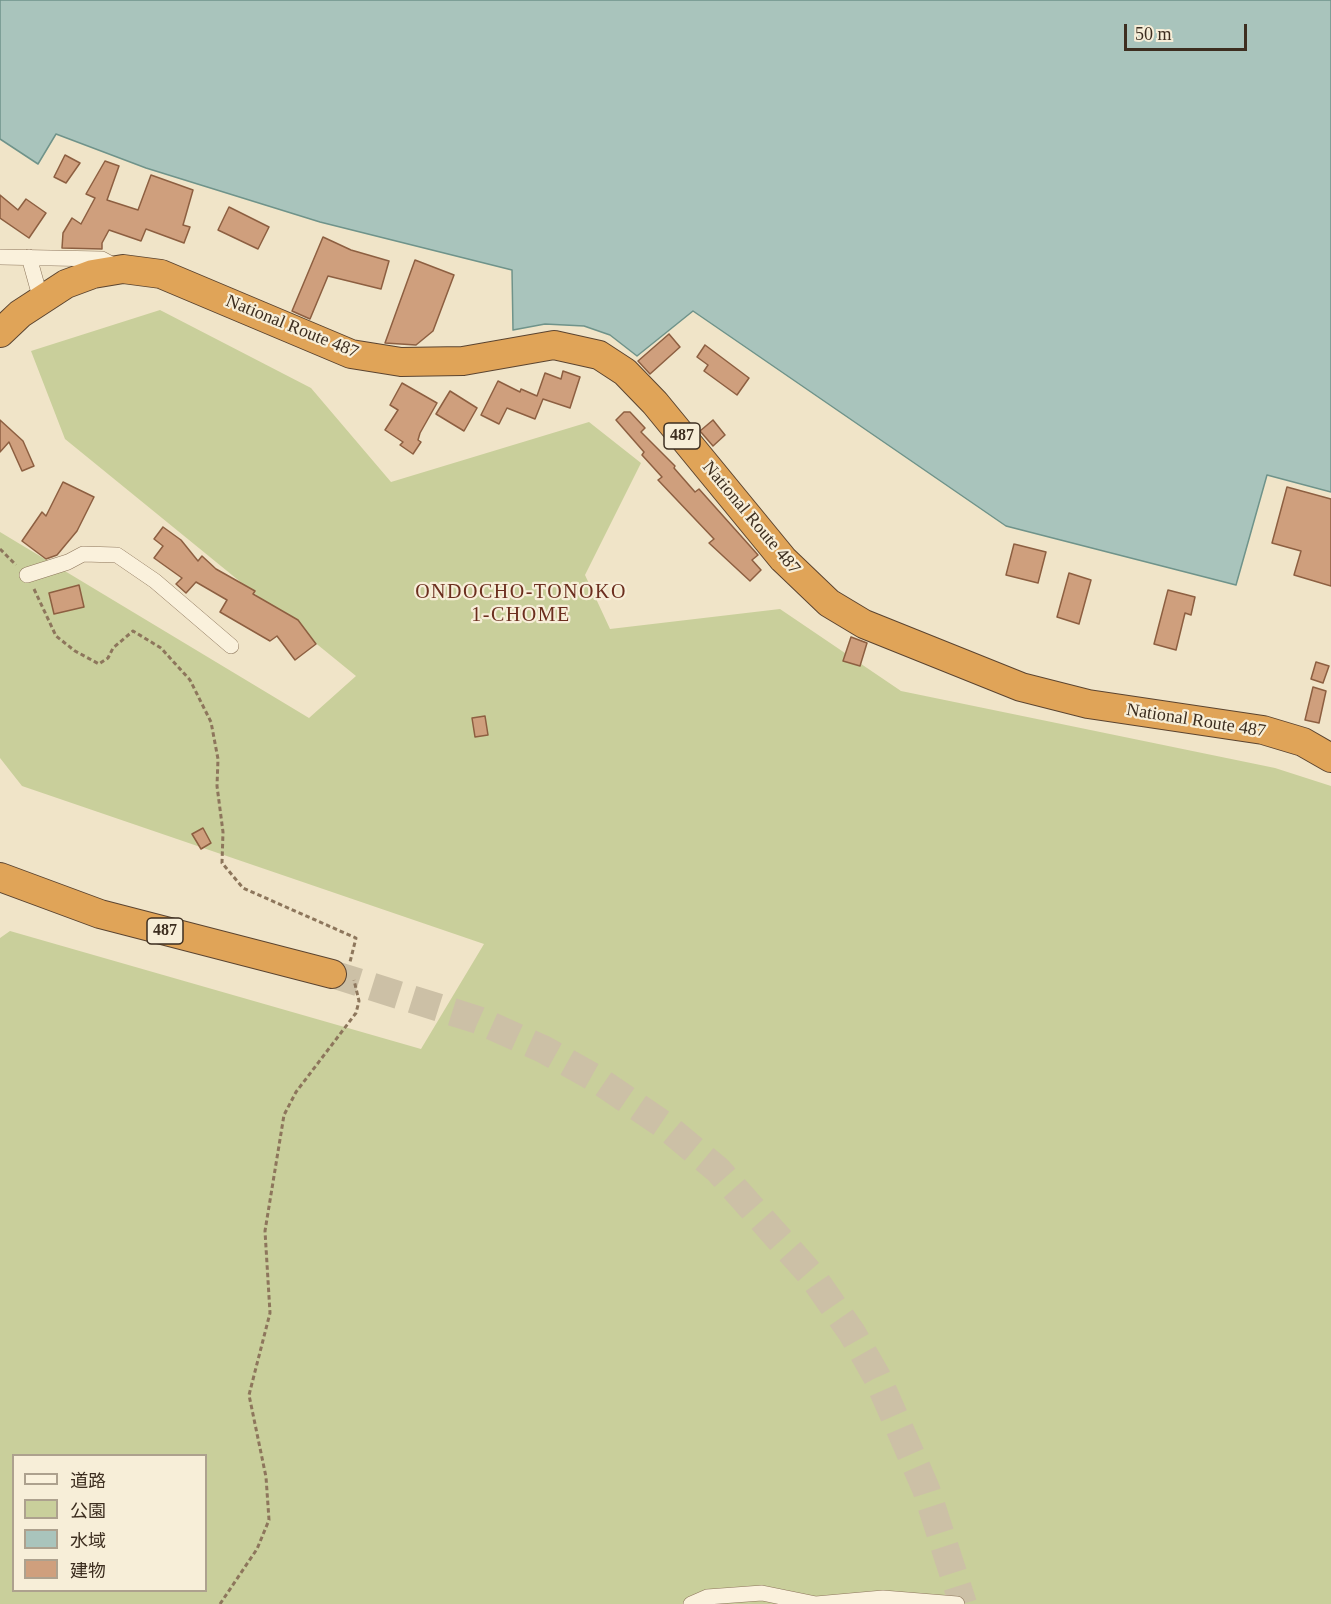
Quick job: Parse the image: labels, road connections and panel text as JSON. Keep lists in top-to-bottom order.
{
  "streets": {
    "highway": ["National Route 487", "487"]
  },
  "districts": ["ONDOCHO-TONOKO 1-CHOME"],
  "legend": [
    "道路",
    "公園",
    "水域",
    "建物"
  ],
  "scale_bar": "50 m"
}
